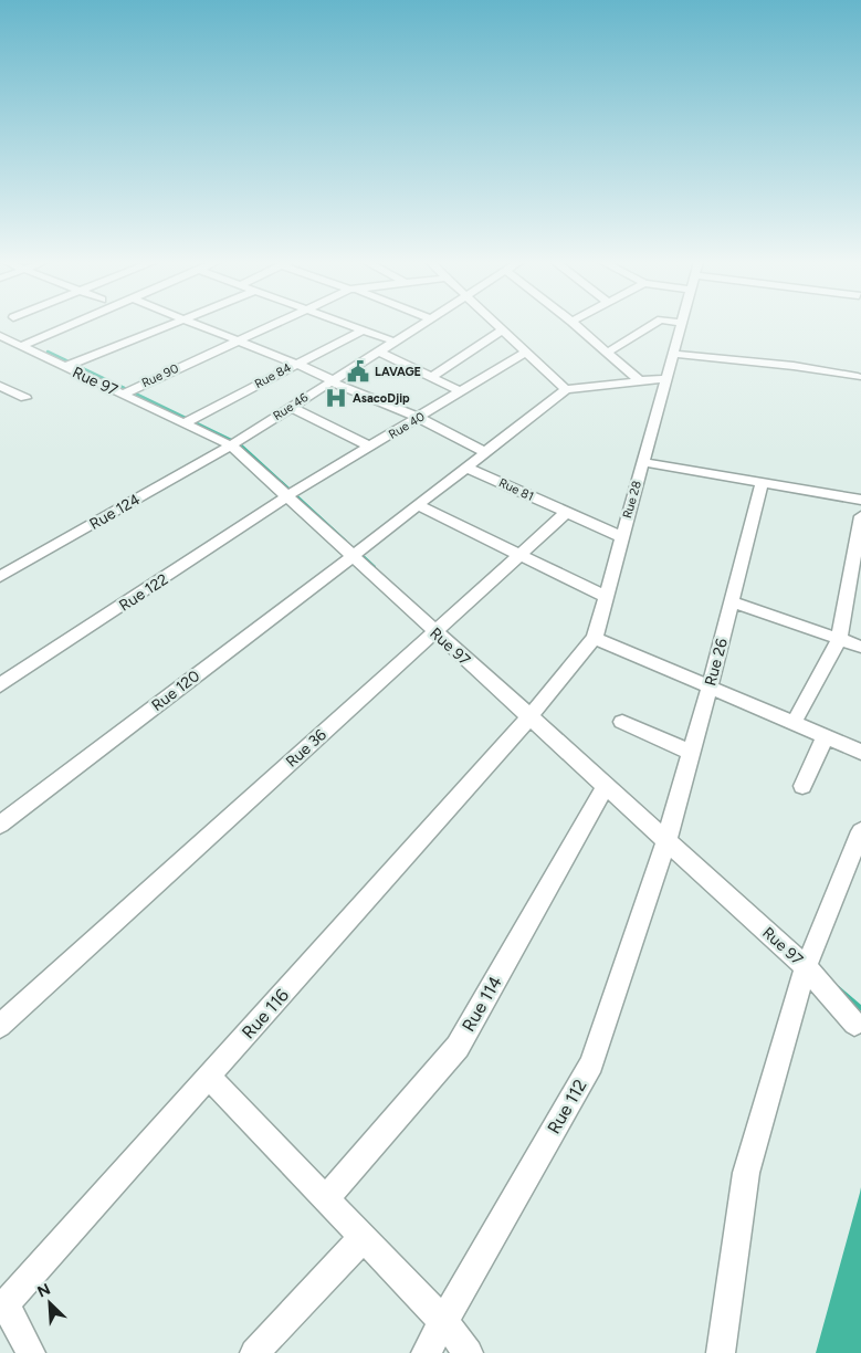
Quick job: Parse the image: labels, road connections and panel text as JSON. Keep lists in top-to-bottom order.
{
  "streets": {
    "street": [
      "Rue 90",
      "Rue 84",
      "Rue 97",
      "Rue 46",
      "Rue 40",
      "Rue 81",
      "Rue 28",
      "Rue 124",
      "Rue 122",
      "Rue 26",
      "Rue 120",
      "Rue 36",
      "Rue 114",
      "Rue 116",
      "Rue 112"
    ]
  },
  "crossings": [
    ["Rue 90", "Rue 97"],
    ["Rue 84", "Rue 97"],
    ["Rue 97", "Rue 46"],
    ["Rue 97", "Rue 40"],
    ["Rue 97", "Rue 28"],
    ["Rue 97", "Rue 124"],
    ["Rue 97", "Rue 122"],
    ["Rue 97", "Rue 26"],
    ["Rue 97", "Rue 120"],
    ["Rue 97", "Rue 36"],
    ["Rue 97", "Rue 114"],
    ["Rue 97", "Rue 116"],
    ["Rue 97", "Rue 112"],
    ["Rue 46", "Rue 124"],
    ["Rue 40", "Rue 122"],
    ["Rue 81", "Rue 120"],
    ["Rue 81", "Rue 36"],
    ["Rue 28", "Rue 116"],
    ["Rue 26", "Rue 112"]
  ],
  "places": {
    "public building": ["LAVAGE"],
    "hospital": ["AsacoDjip"]
  },
  "north": "top left"
}
